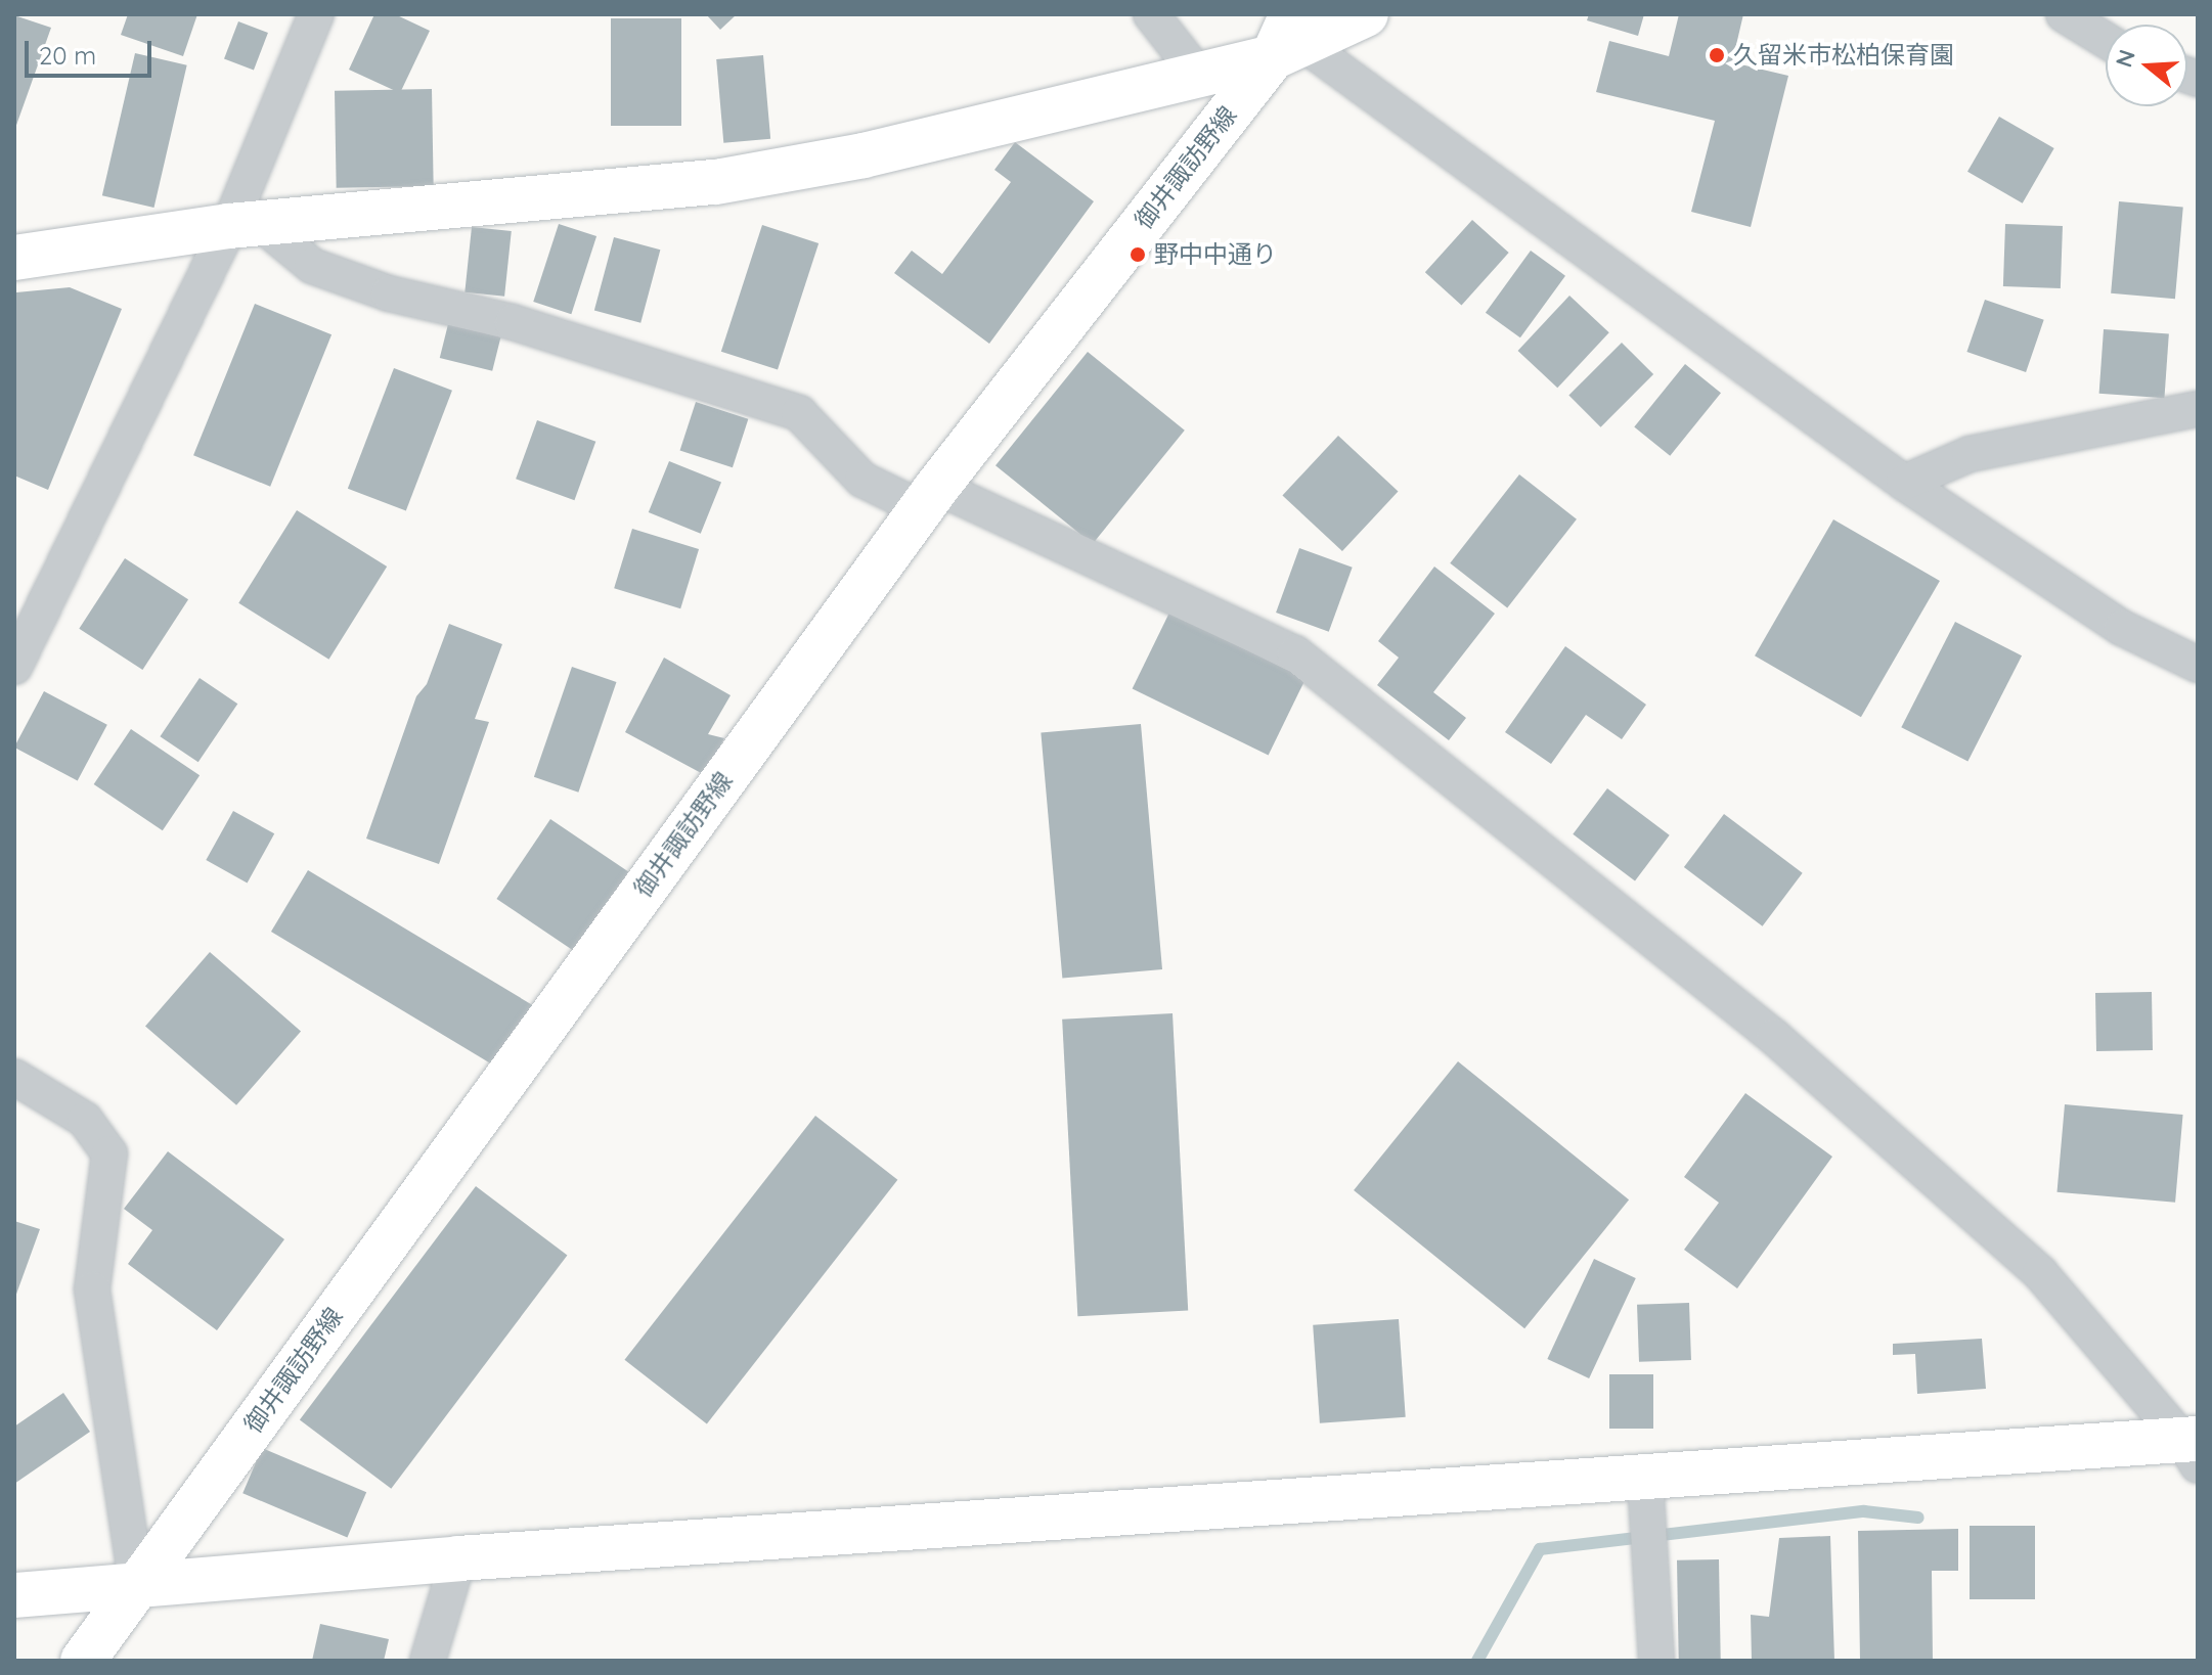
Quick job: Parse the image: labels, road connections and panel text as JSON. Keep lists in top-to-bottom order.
{
  "streets": {
    "street": ["御井諏訪野線"]
  },
  "places": ["久留米市松柏保育園", "野中中通り"],
  "scale_bar": "20 m",
  "north": "left"
}
